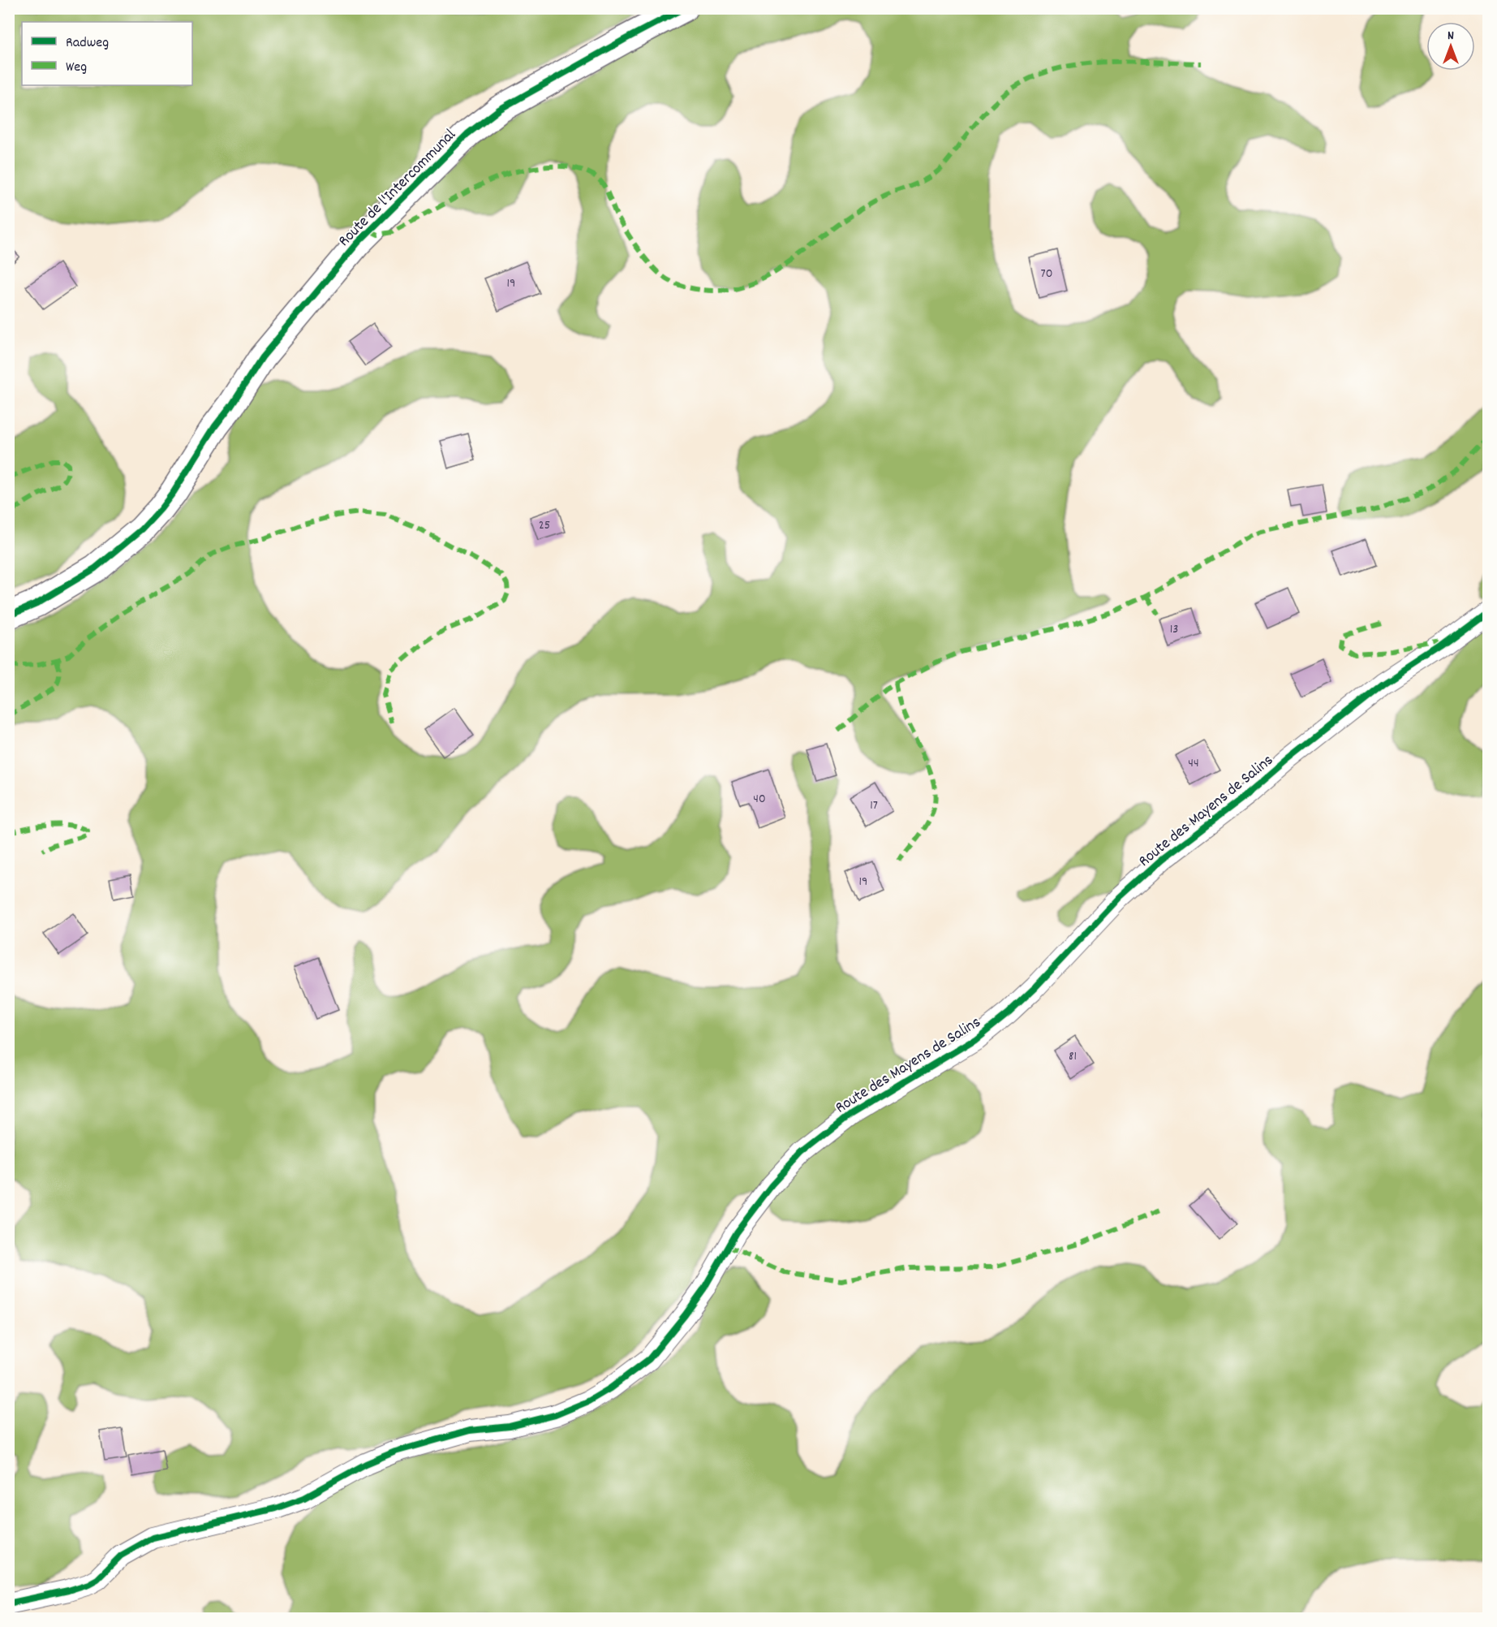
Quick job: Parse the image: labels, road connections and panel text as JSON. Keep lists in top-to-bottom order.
{
  "streets": {
    "street": ["Route de l'Intercommunal", "Route des Mayens de Salins"]
  },
  "house_numbers": [
    "70",
    "19",
    "25",
    "13",
    "44",
    "40",
    "17",
    "19",
    "81"
  ],
  "legend": ["Radweg", "Weg"],
  "north": "top"
}
